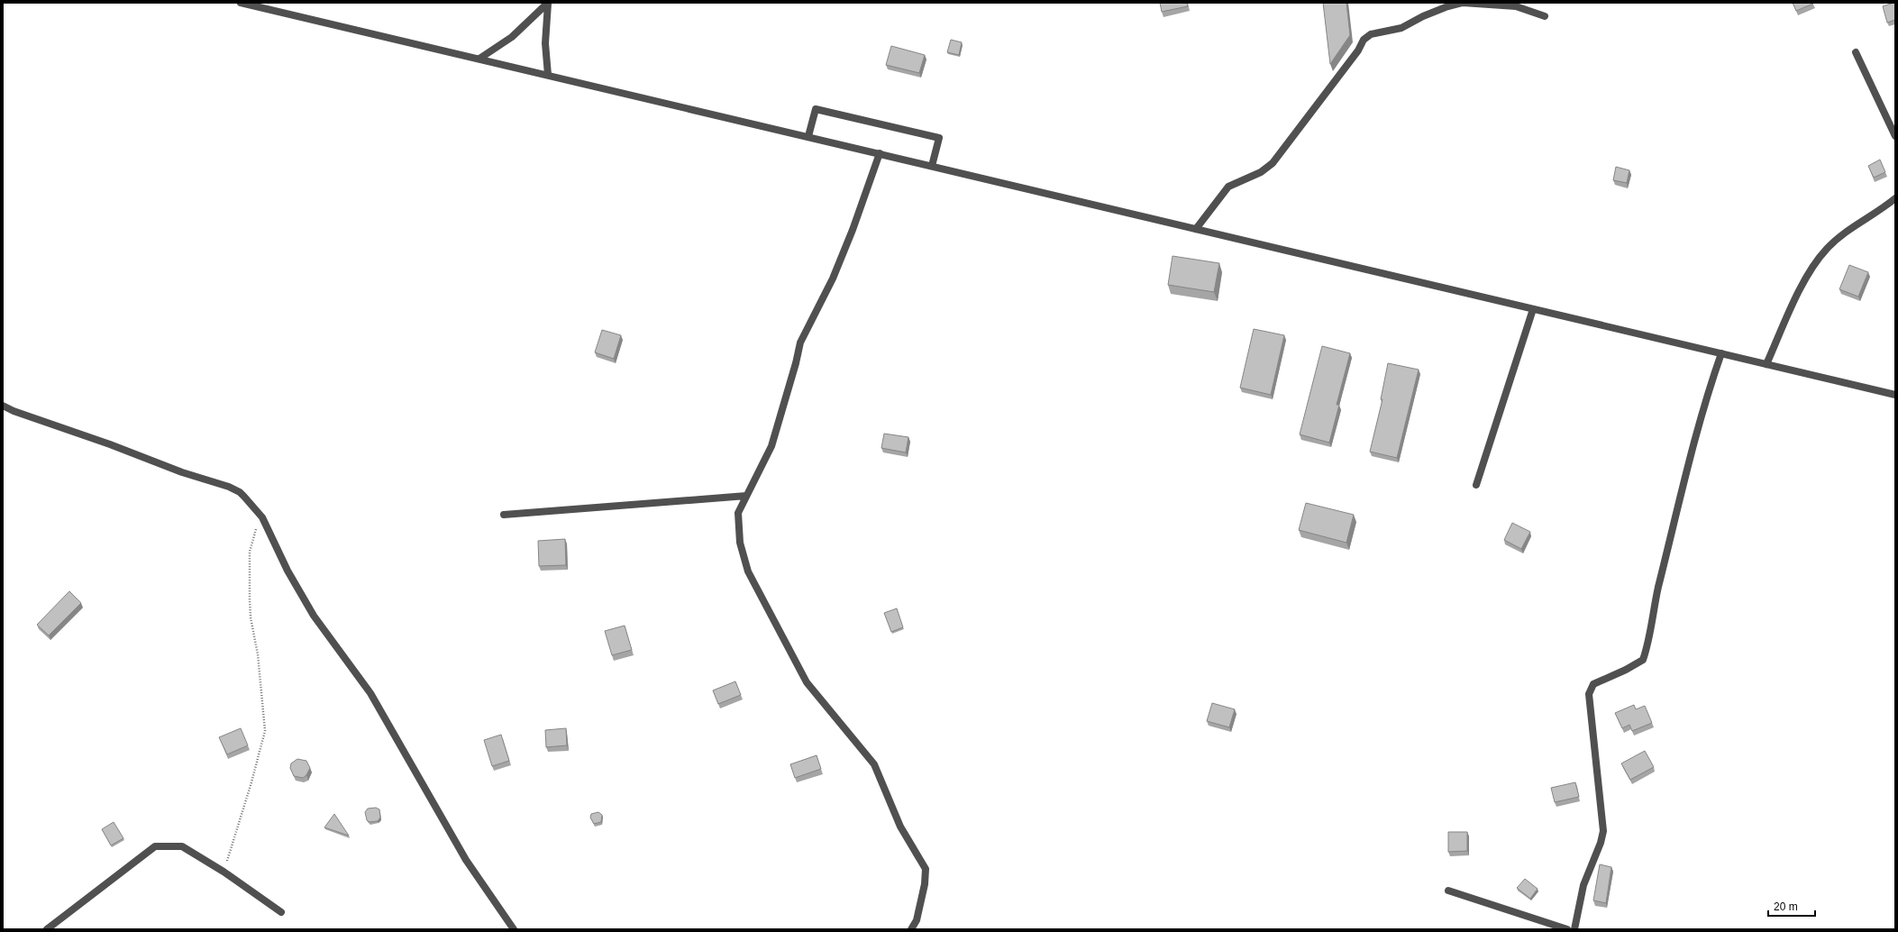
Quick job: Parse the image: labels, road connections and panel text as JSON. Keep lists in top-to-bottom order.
{
  "scale_bar": "20 m"
}
